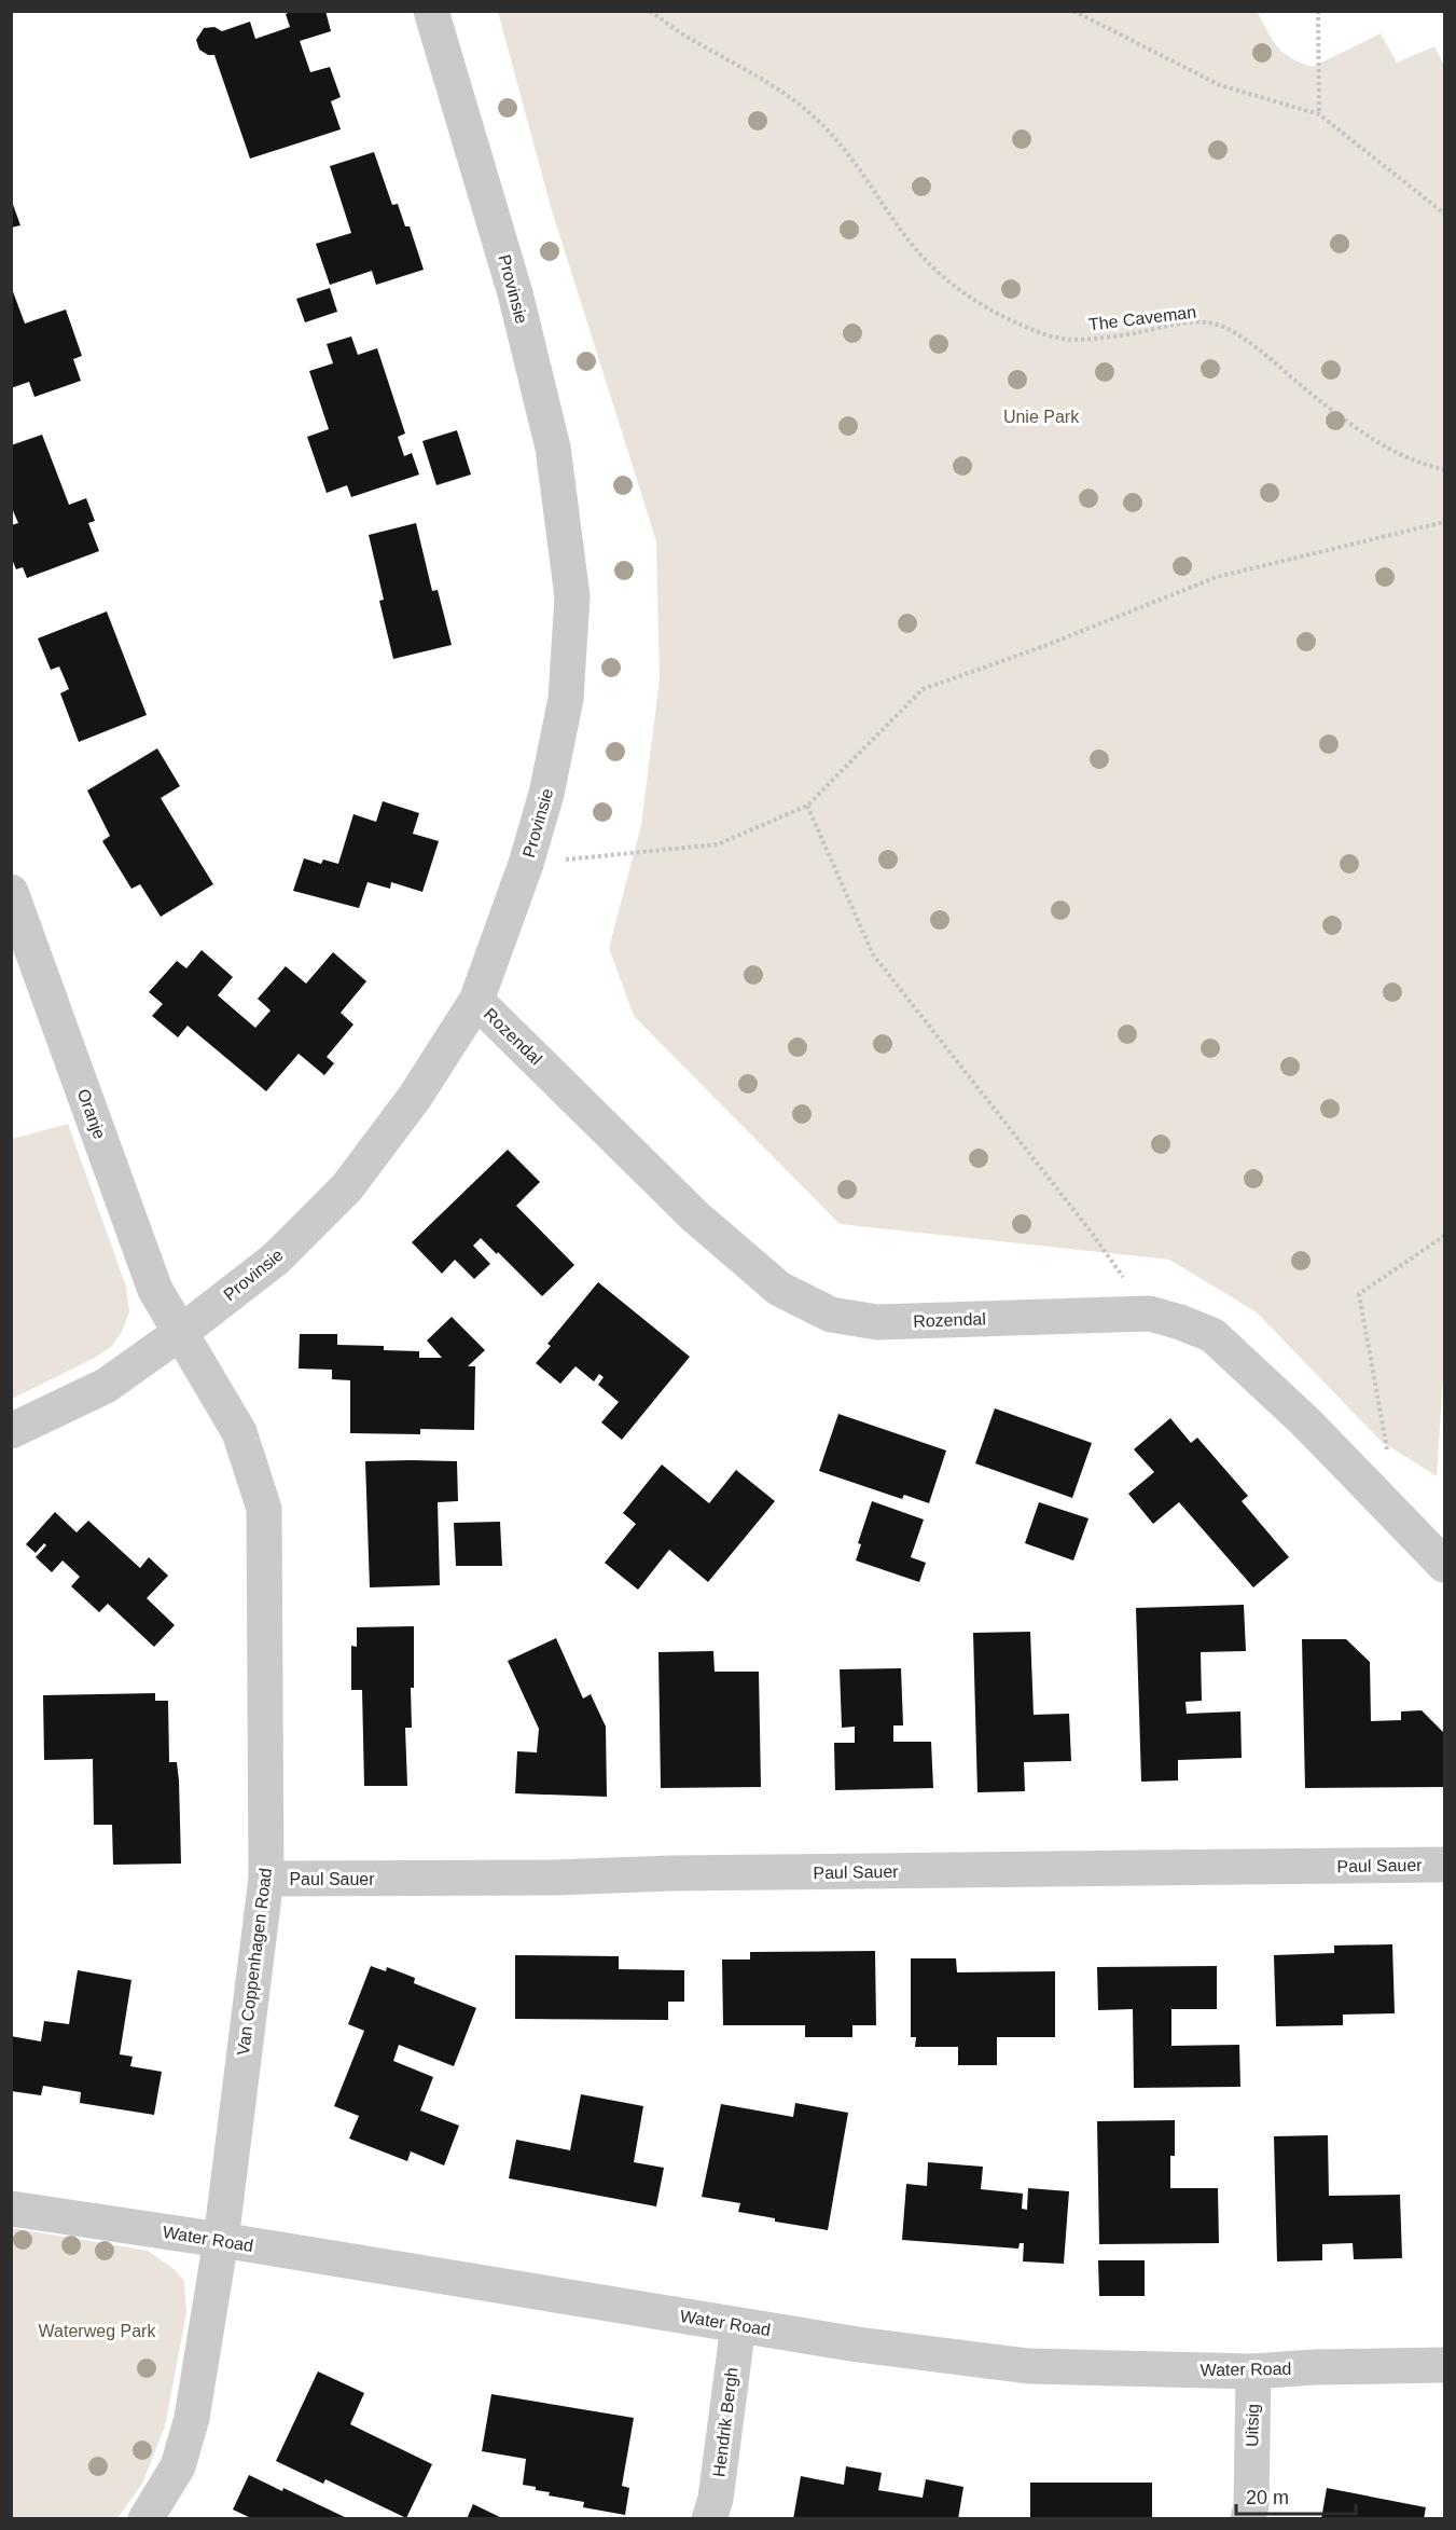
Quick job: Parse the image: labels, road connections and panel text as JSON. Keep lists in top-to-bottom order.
{
  "streets": {
    "street": [
      "Provinsie",
      "Rozendal",
      "Oranje",
      "Paul Sauer",
      "Van Coppenhagen Road",
      "Water Road",
      "Hendrik Bergh",
      "Uitsig"
    ],
    "path": ["The Caveman"]
  },
  "crossings": [
    ["Provinsie", "Rozendal"],
    ["Provinsie", "Oranje"],
    ["Provinsie", "Van Coppenhagen Road"],
    ["Oranje", "Van Coppenhagen Road"],
    ["Paul Sauer", "Van Coppenhagen Road"],
    ["Van Coppenhagen Road", "Water Road"],
    ["Water Road", "Hendrik Bergh"],
    ["Water Road", "Uitsig"]
  ],
  "parks": ["Unie Park", "Waterweg Park"],
  "scale_bar": "20 m"
}
